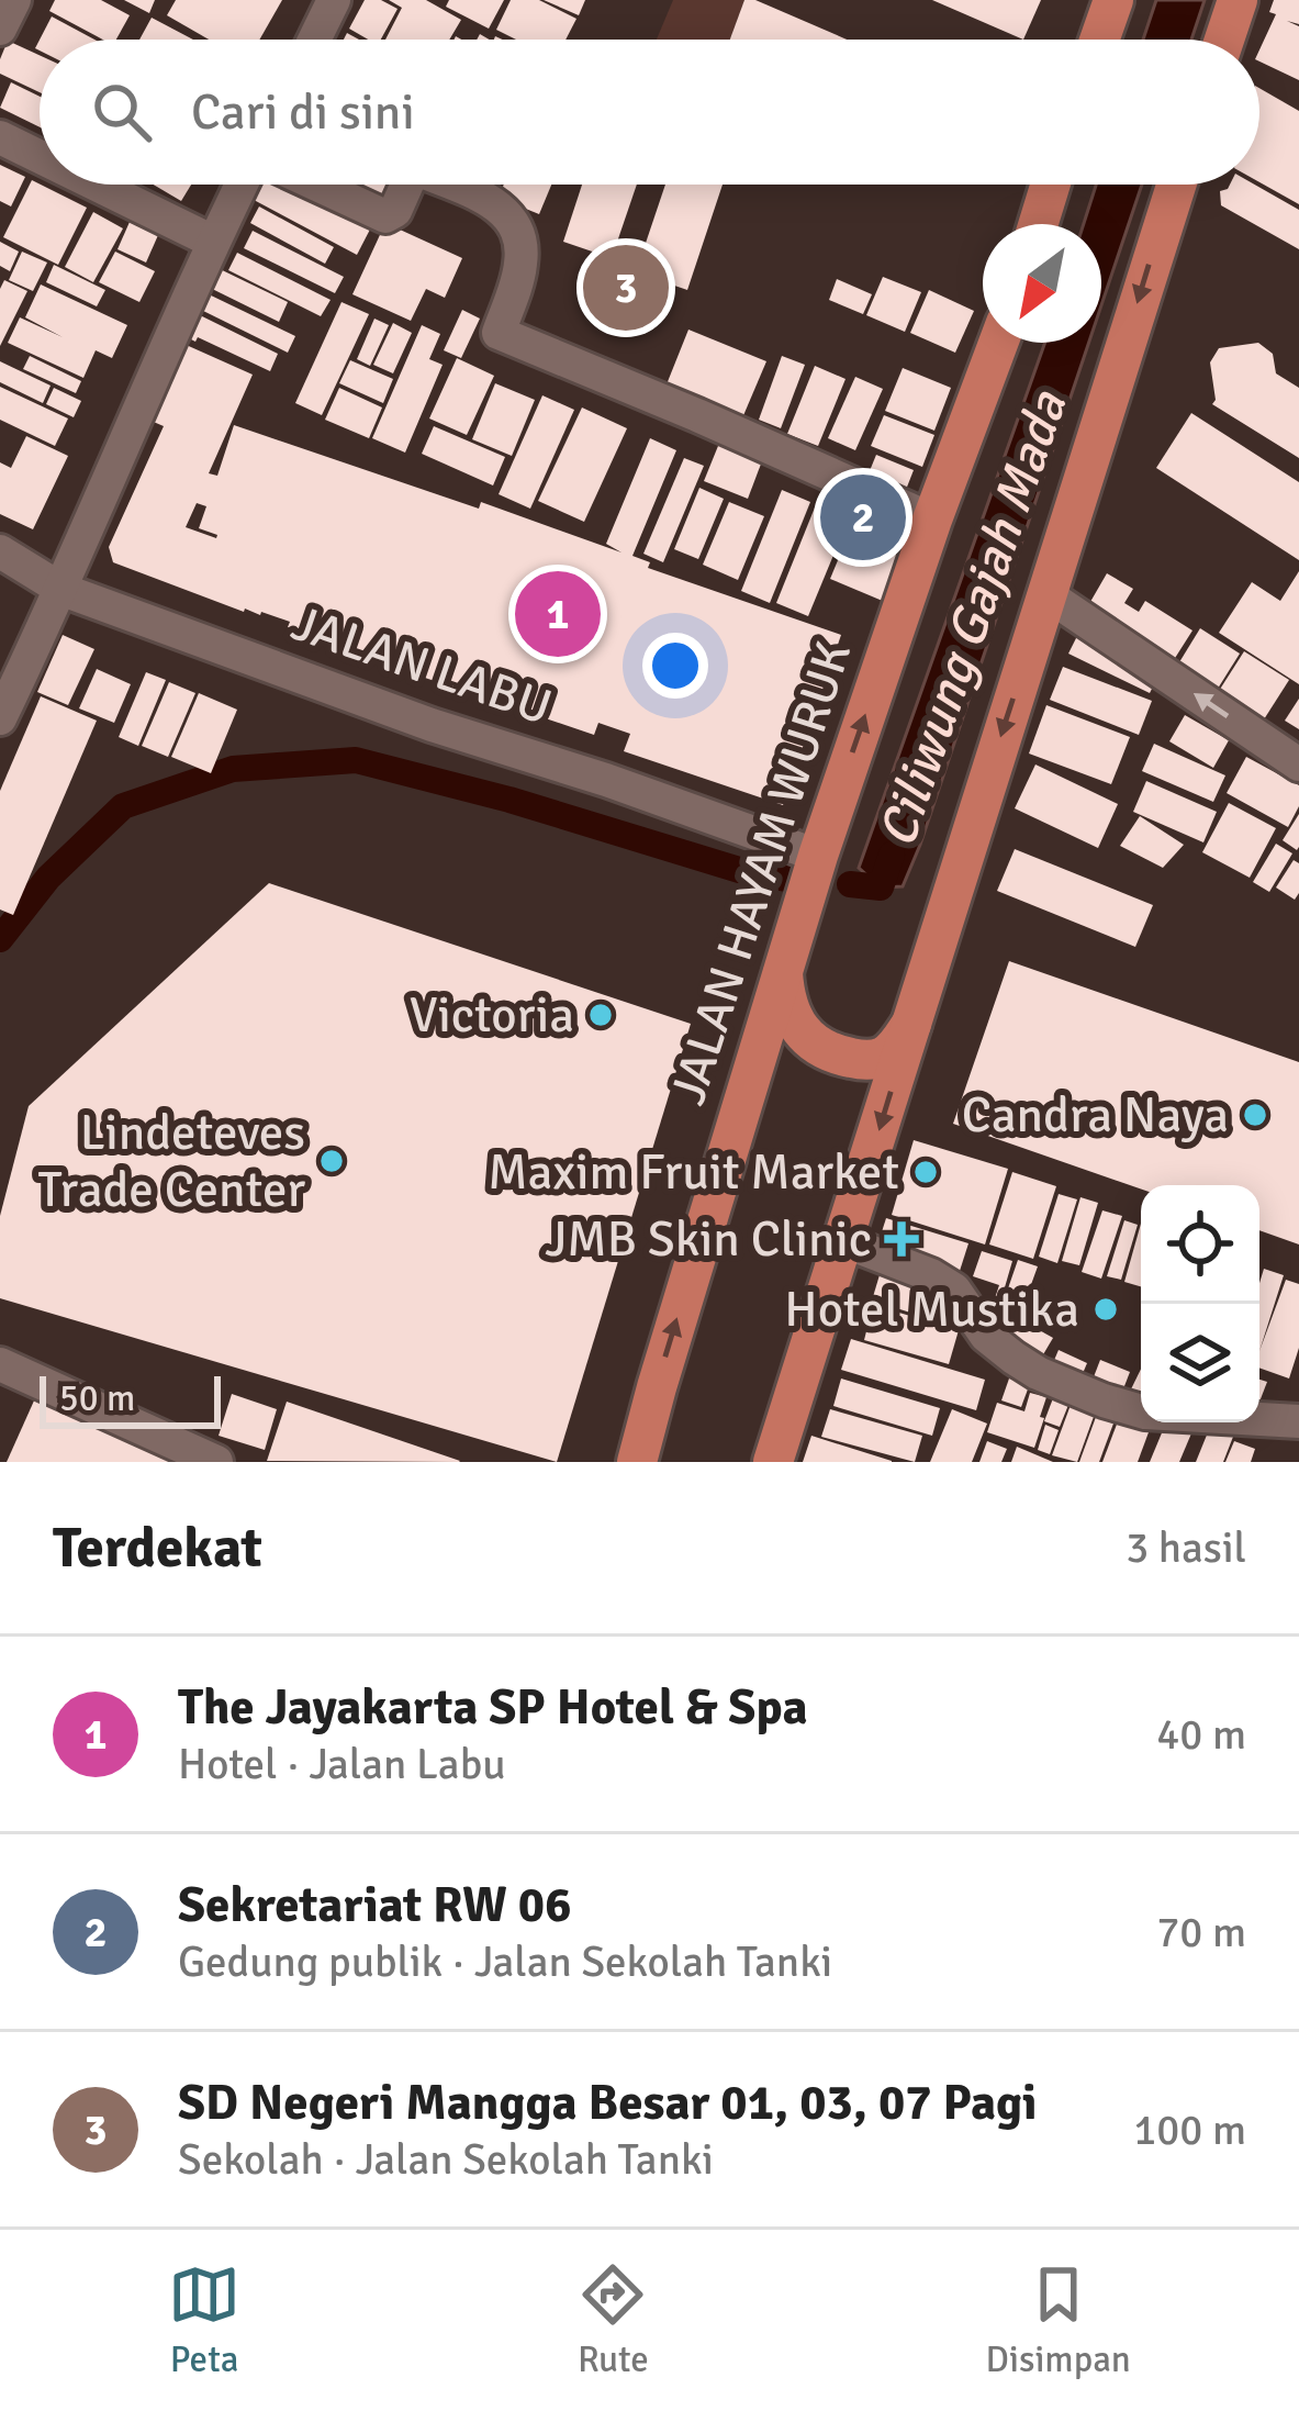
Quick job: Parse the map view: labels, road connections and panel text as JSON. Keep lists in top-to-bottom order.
{
  "streets": {
    "main road": ["JALAN HAYAM WURUK"],
    "street": ["JALAN LABU"]
  },
  "crossings": [
    ["JALAN LABU", "JALAN HAYAM WURUK"]
  ],
  "water": ["Ciliwung Gajah Mada"],
  "places": {
    "other": [
      "Victoria",
      "Candra Naya",
      "Lindeteves Trade Center",
      "Maxim Fruit Market",
      "Hotel Mustika"
    ],
    "health": ["JMB Skin Clinic"]
  },
  "scale_bar": "50 m",
  "north": "bottom left",
  "page": {
    "search": "Cari di sini",
    "pins": ["3", "2", "1"],
    "scale": "50 m",
    "heading": ["Terdekat", "3 hasil"],
    "list": [
      {
        "mark": "1",
        "name": "The Jayakarta SP Hotel & Spa",
        "note": "Hotel · Jalan Labu",
        "value": "40 m"
      },
      {
        "mark": "2",
        "name": "Sekretariat RW 06",
        "note": "Gedung publik · Jalan Sekolah Tanki",
        "value": "70 m"
      },
      {
        "mark": "3",
        "name": "SD Negeri Mangga Besar 01, 03, 07 Pagi",
        "note": "Sekolah · Jalan Sekolah Tanki",
        "value": "100 m"
      }
    ],
    "nav": ["Peta", "Rute", "Disimpan"]
  }
}
